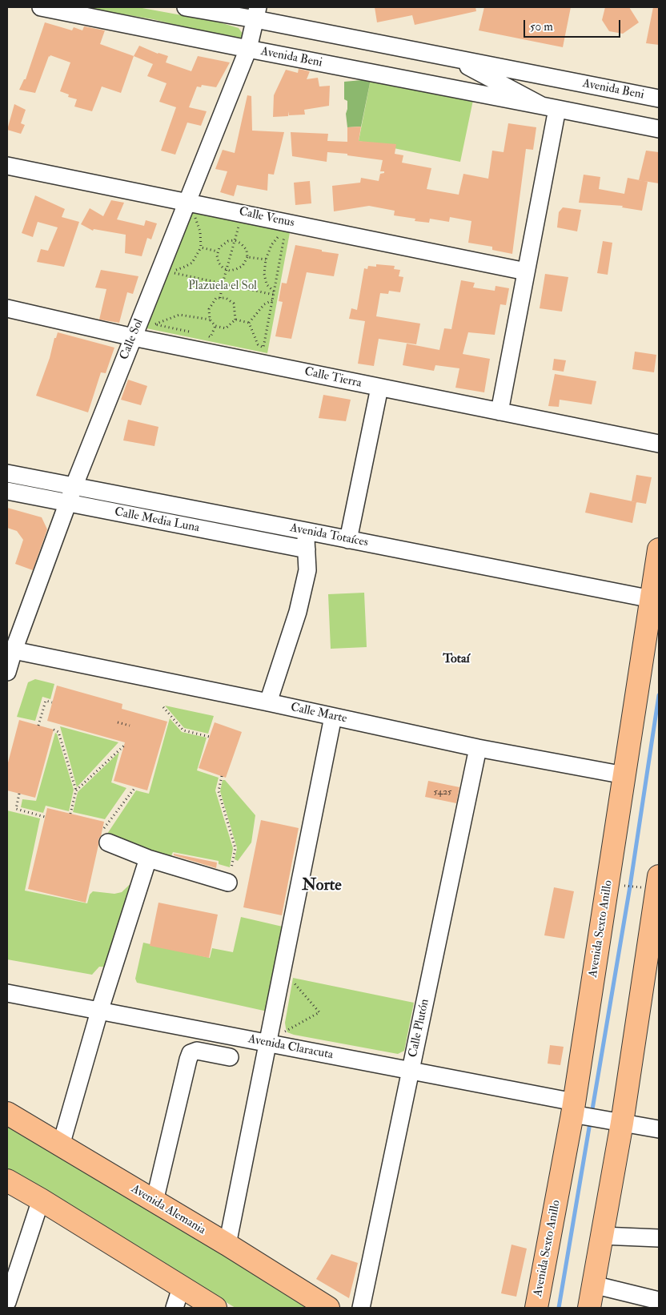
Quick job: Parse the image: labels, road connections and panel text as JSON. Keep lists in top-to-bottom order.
{
  "streets": {
    "main road": ["Avenida Sexto Anillo", "Avenida Alemania"],
    "street": [
      "Avenida Beni",
      "Calle Venus",
      "Calle Sol",
      "Calle Tierra",
      "Calle Media Luna",
      "Avenida Totaíces",
      "Calle Marte",
      "Calle Plutón",
      "Avenida Claracuta"
    ]
  },
  "crossings": [
    ["Avenida Beni", "Calle Sol"],
    ["Calle Venus", "Calle Sol"],
    ["Calle Sol", "Calle Tierra"],
    ["Calle Sol", "Calle Media Luna"],
    ["Calle Sol", "Avenida Totaíces"],
    ["Calle Sol", "Calle Marte"],
    ["Avenida Totaíces", "Avenida Sexto Anillo"],
    ["Calle Marte", "Avenida Sexto Anillo"],
    ["Calle Marte", "Calle Plutón"],
    ["Avenida Sexto Anillo", "Avenida Claracuta"],
    ["Calle Plutón", "Avenida Claracuta"]
  ],
  "districts": ["Totaí", "Norte"],
  "parks": ["Plazuela el Sol"],
  "house_numbers": ["5425"],
  "scale_bar": "50 m"
}
